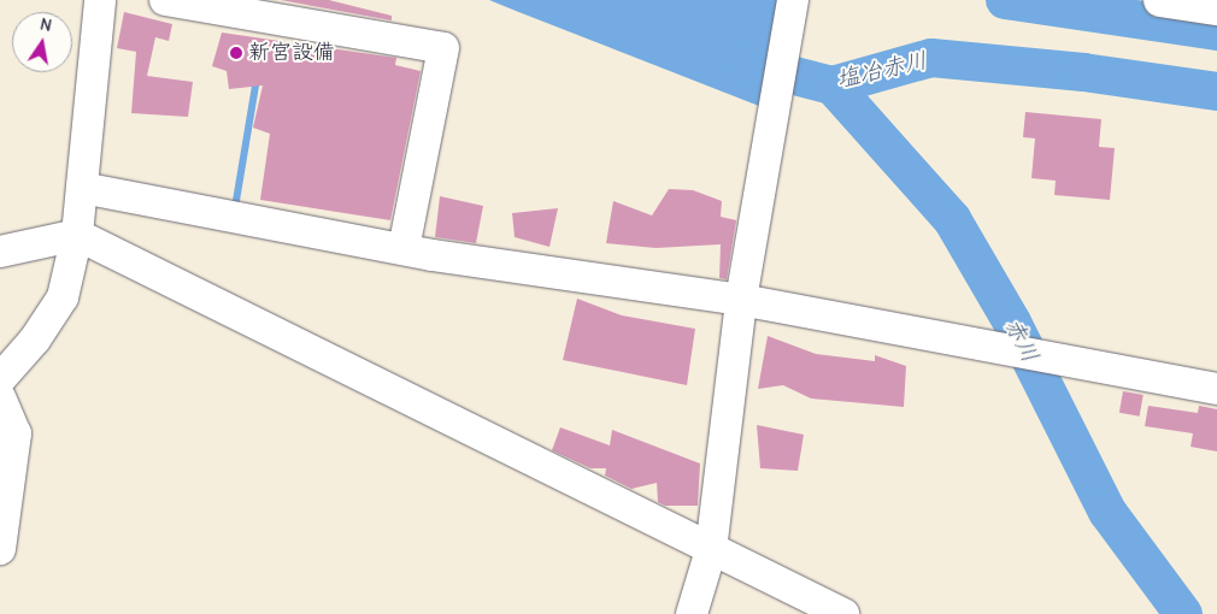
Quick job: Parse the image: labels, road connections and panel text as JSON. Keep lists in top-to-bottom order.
{
  "water": ["塩冶赤川", "赤川"],
  "places": ["新宮設備"],
  "north": "top"
}
